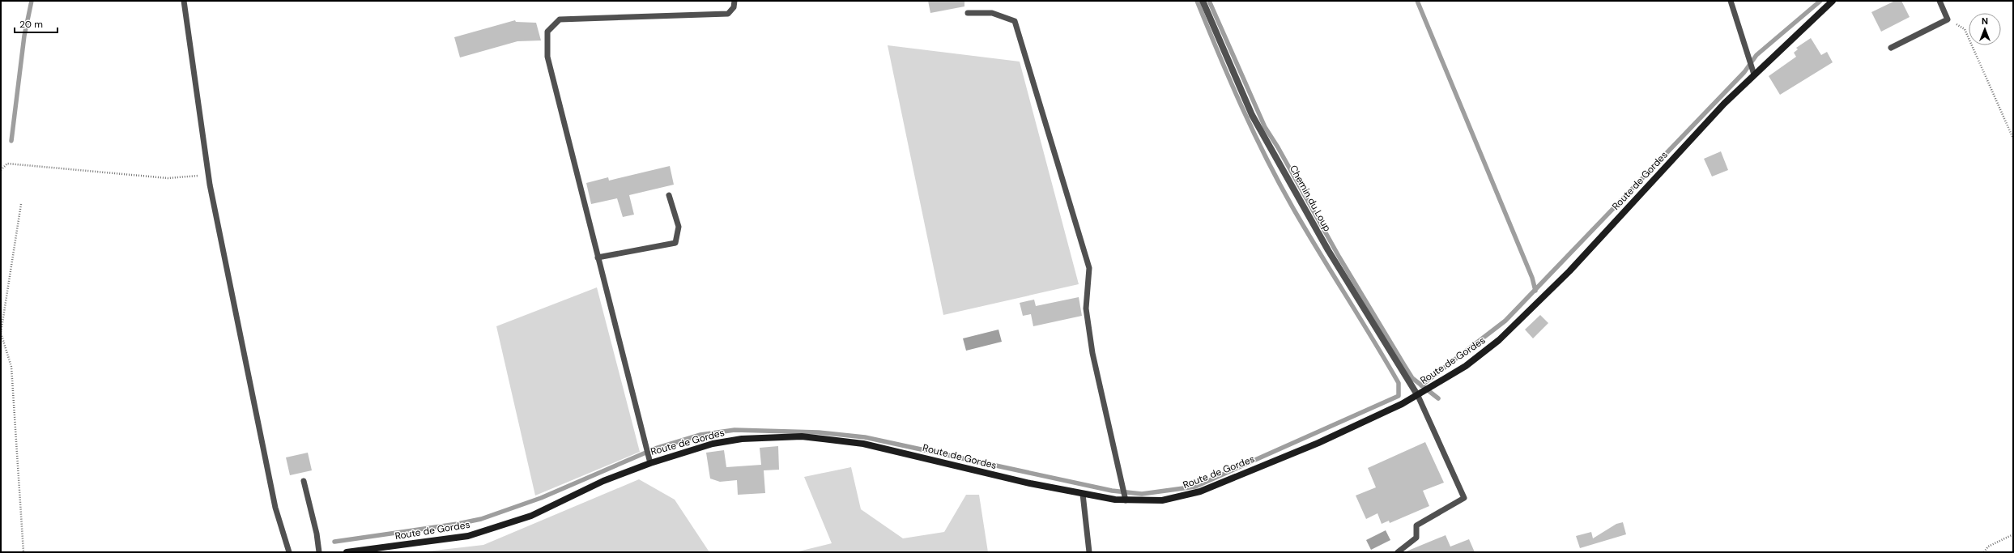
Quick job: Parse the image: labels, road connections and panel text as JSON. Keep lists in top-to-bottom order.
{
  "streets": {
    "street": ["Route de Gordes", "Chemin du Loup"]
  },
  "crossings": [
    ["Route de Gordes", "Chemin du Loup"]
  ],
  "scale_bar": "20 m",
  "north": "top"
}
